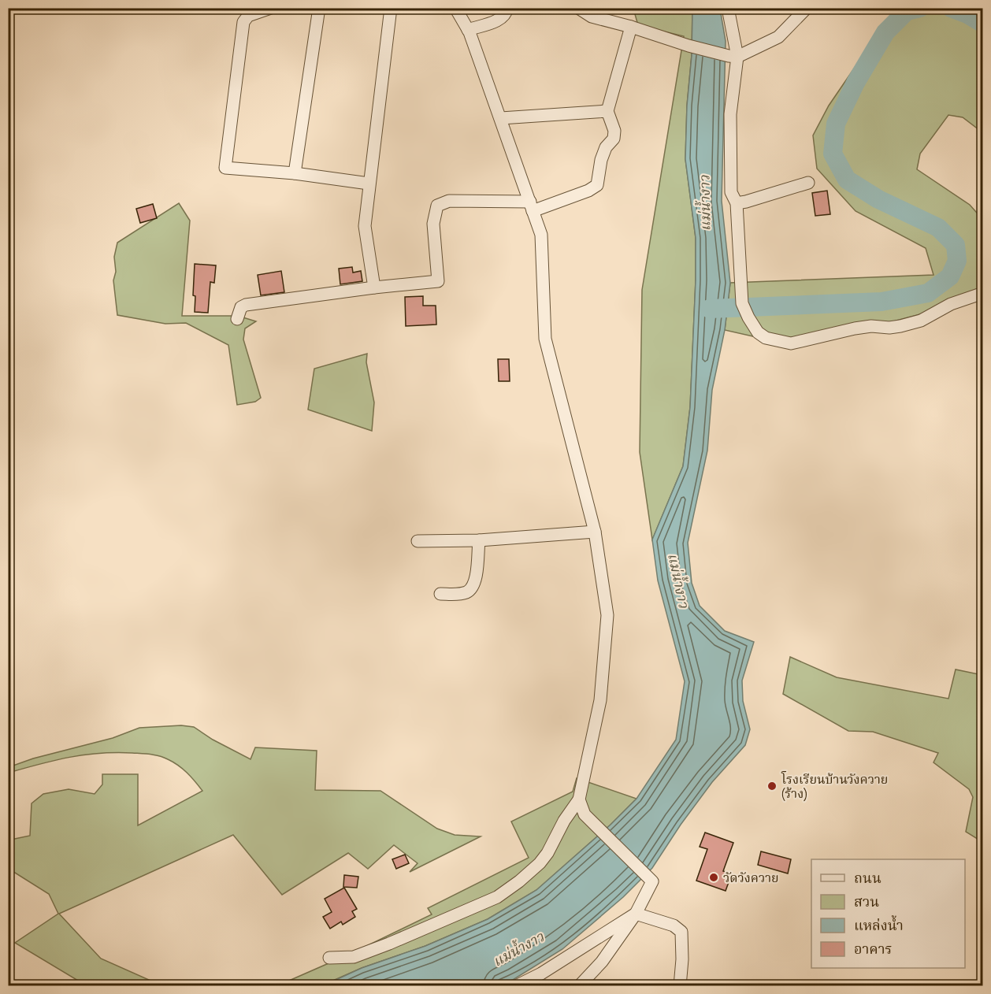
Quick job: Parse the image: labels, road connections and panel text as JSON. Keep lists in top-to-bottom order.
{
  "water": ["แม่น้ำงาว"],
  "places": ["โรงเรียนบ้านวังควาย (ร้าง)", "วัดวังควาย"],
  "legend": [
    "ถนน",
    "สวน",
    "แหล่งน้ำ",
    "อาคาร"
  ]
}
